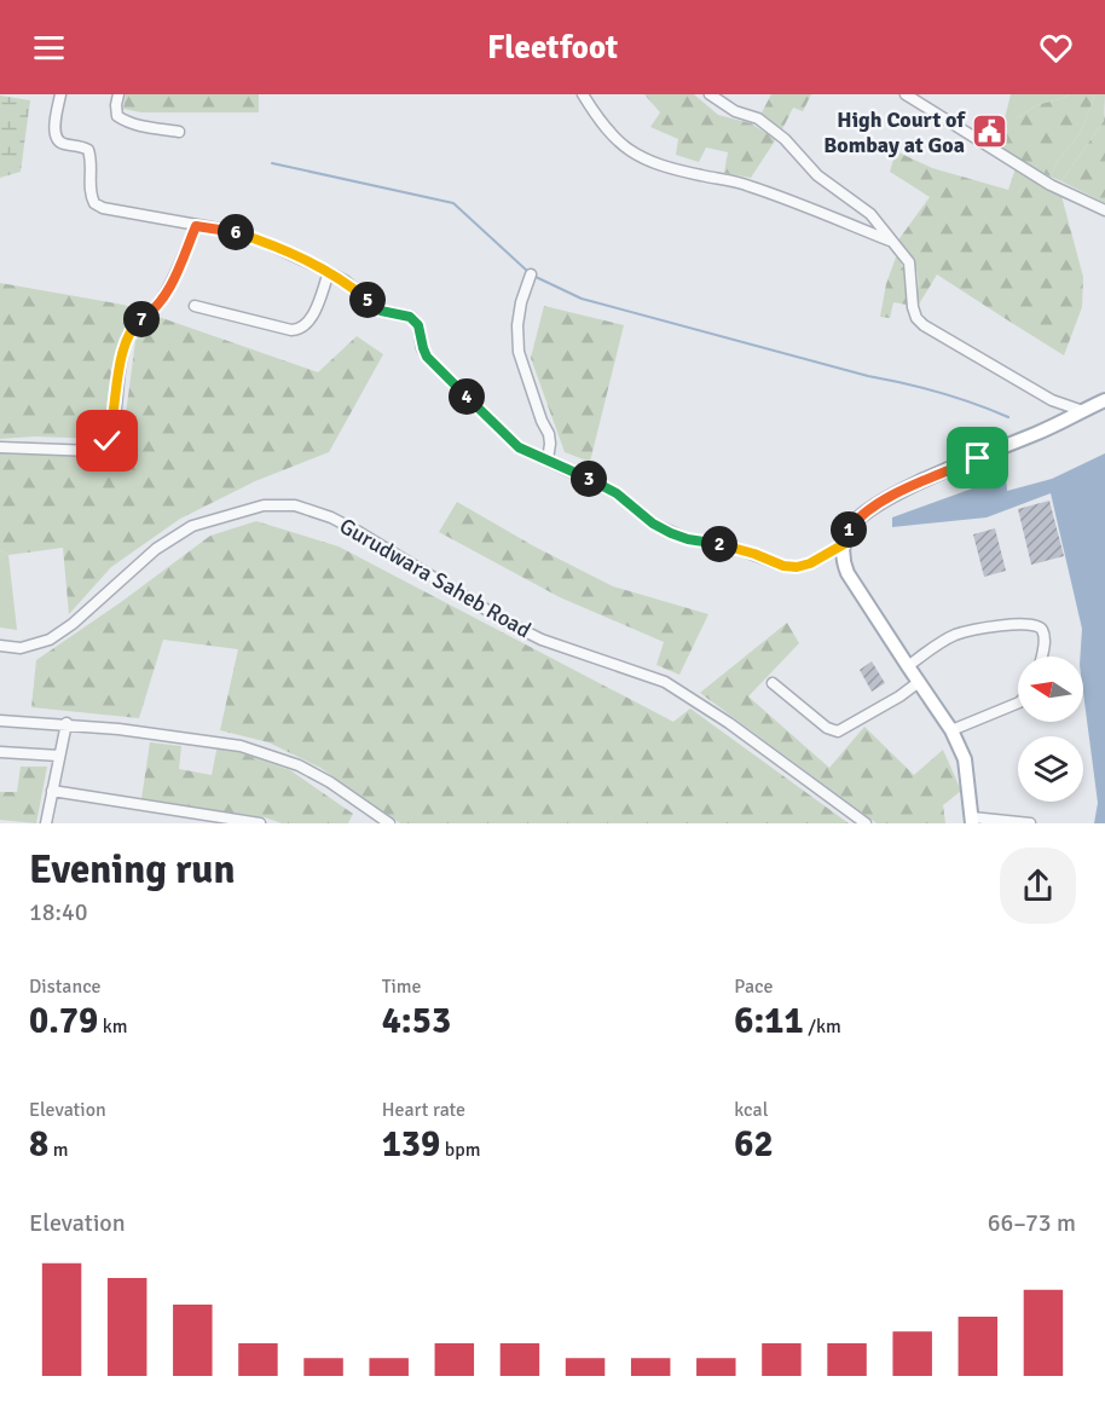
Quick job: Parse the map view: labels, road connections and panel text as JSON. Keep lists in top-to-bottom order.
{
  "streets": {
    "street": ["Gurudwara Saheb Road"]
  },
  "places": {
    "public building": ["High Court of Bombay at Goa"]
  },
  "north": "left",
  "page": {
    "header": "Fleetfoot",
    "pins": [
      "6",
      "5",
      "7",
      "4",
      "3",
      "1",
      "2"
    ],
    "heading": ["Evening run", "18:40"],
    "stats": [
      ["Distance", "0.79 km"],
      ["Time", "4:53"],
      ["Pace", "6:11 /km"],
      ["Elevation", "8 m"],
      ["Heart rate", "139 bpm"],
      ["kcal", "62"]
    ],
    "chart": ["Elevation", "66–73 m"]
  }
}
